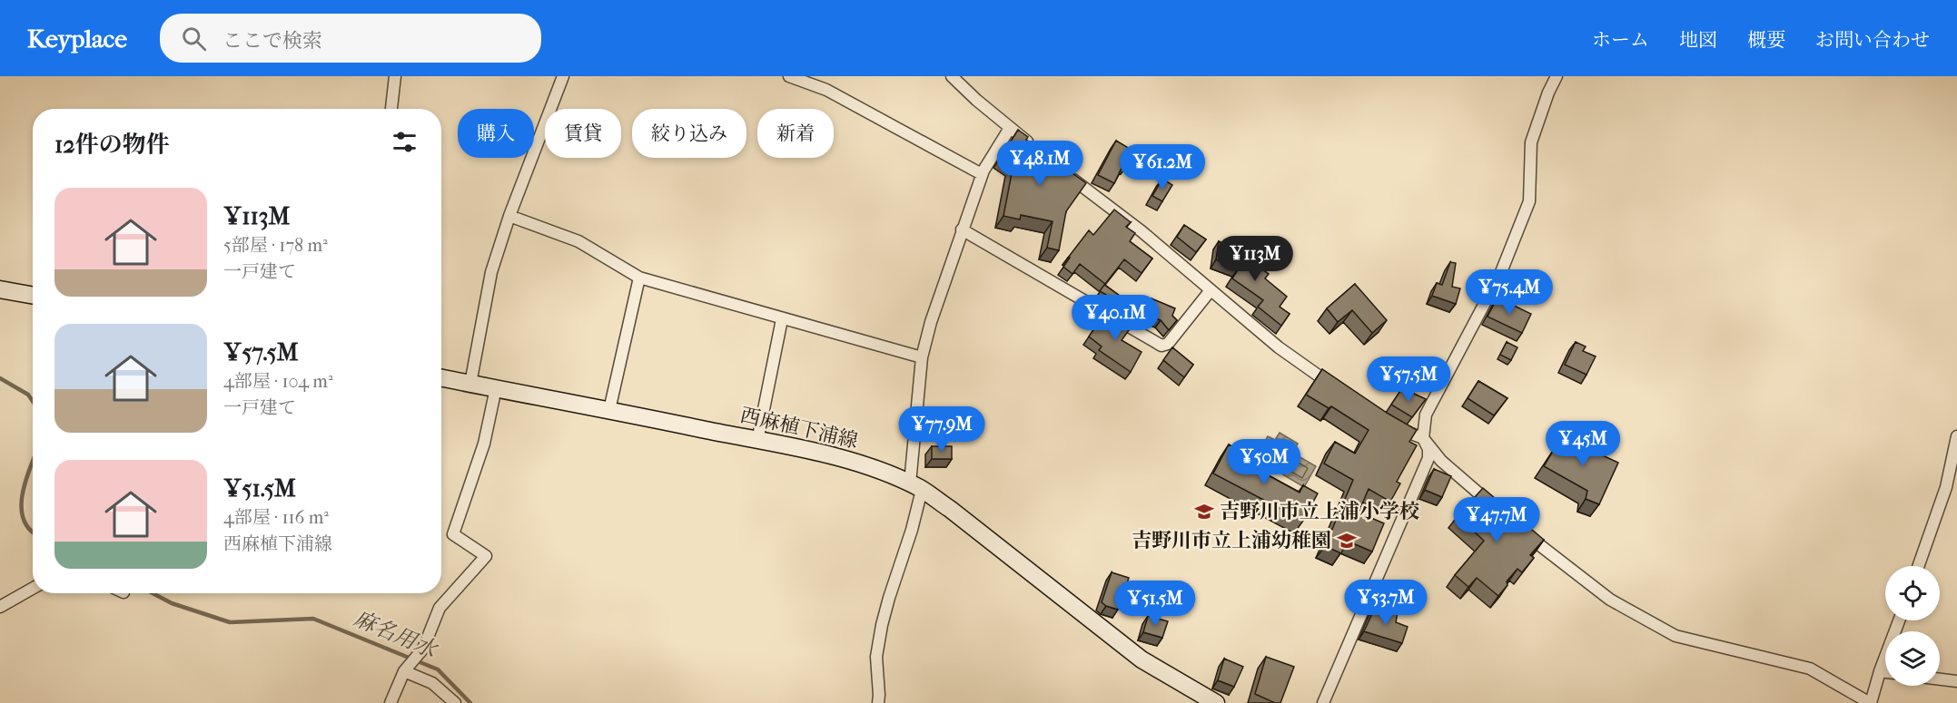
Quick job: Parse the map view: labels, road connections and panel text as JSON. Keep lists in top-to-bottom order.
{
  "streets": {
    "main road": ["西麻植下浦線"]
  },
  "water": ["麻名用水"],
  "places": {
    "school or university": ["吉野川市立上浦小学校", "吉野川市立上浦幼稚園"]
  },
  "page": {
    "header": "Keyplace",
    "search": "ここで検索",
    "nav": [
      "ホーム",
      "地図",
      "概要",
      "お問い合わせ"
    ],
    "chip": [
      "購入",
      "賃貸",
      "絞り込み",
      "新着"
    ],
    "heading": "12件の物件",
    "price": [
      "¥48.1M",
      "¥61.2M",
      "¥113M",
      "¥75.4M",
      "¥40.1M",
      "¥57.5M",
      "¥77.9M",
      "¥45M",
      "¥50M",
      "¥47.7M",
      "¥53.7M",
      "¥51.5M"
    ],
    "list": [
      {
        "name": "¥113M",
        "note": "5部屋 · 178 m² · 一戸建て"
      },
      {
        "name": "¥57.5M",
        "note": "4部屋 · 104 m² · 一戸建て"
      },
      {
        "name": "¥51.5M",
        "note": "4部屋 · 116 m² · 西麻植下浦線"
      }
    ]
  }
}
